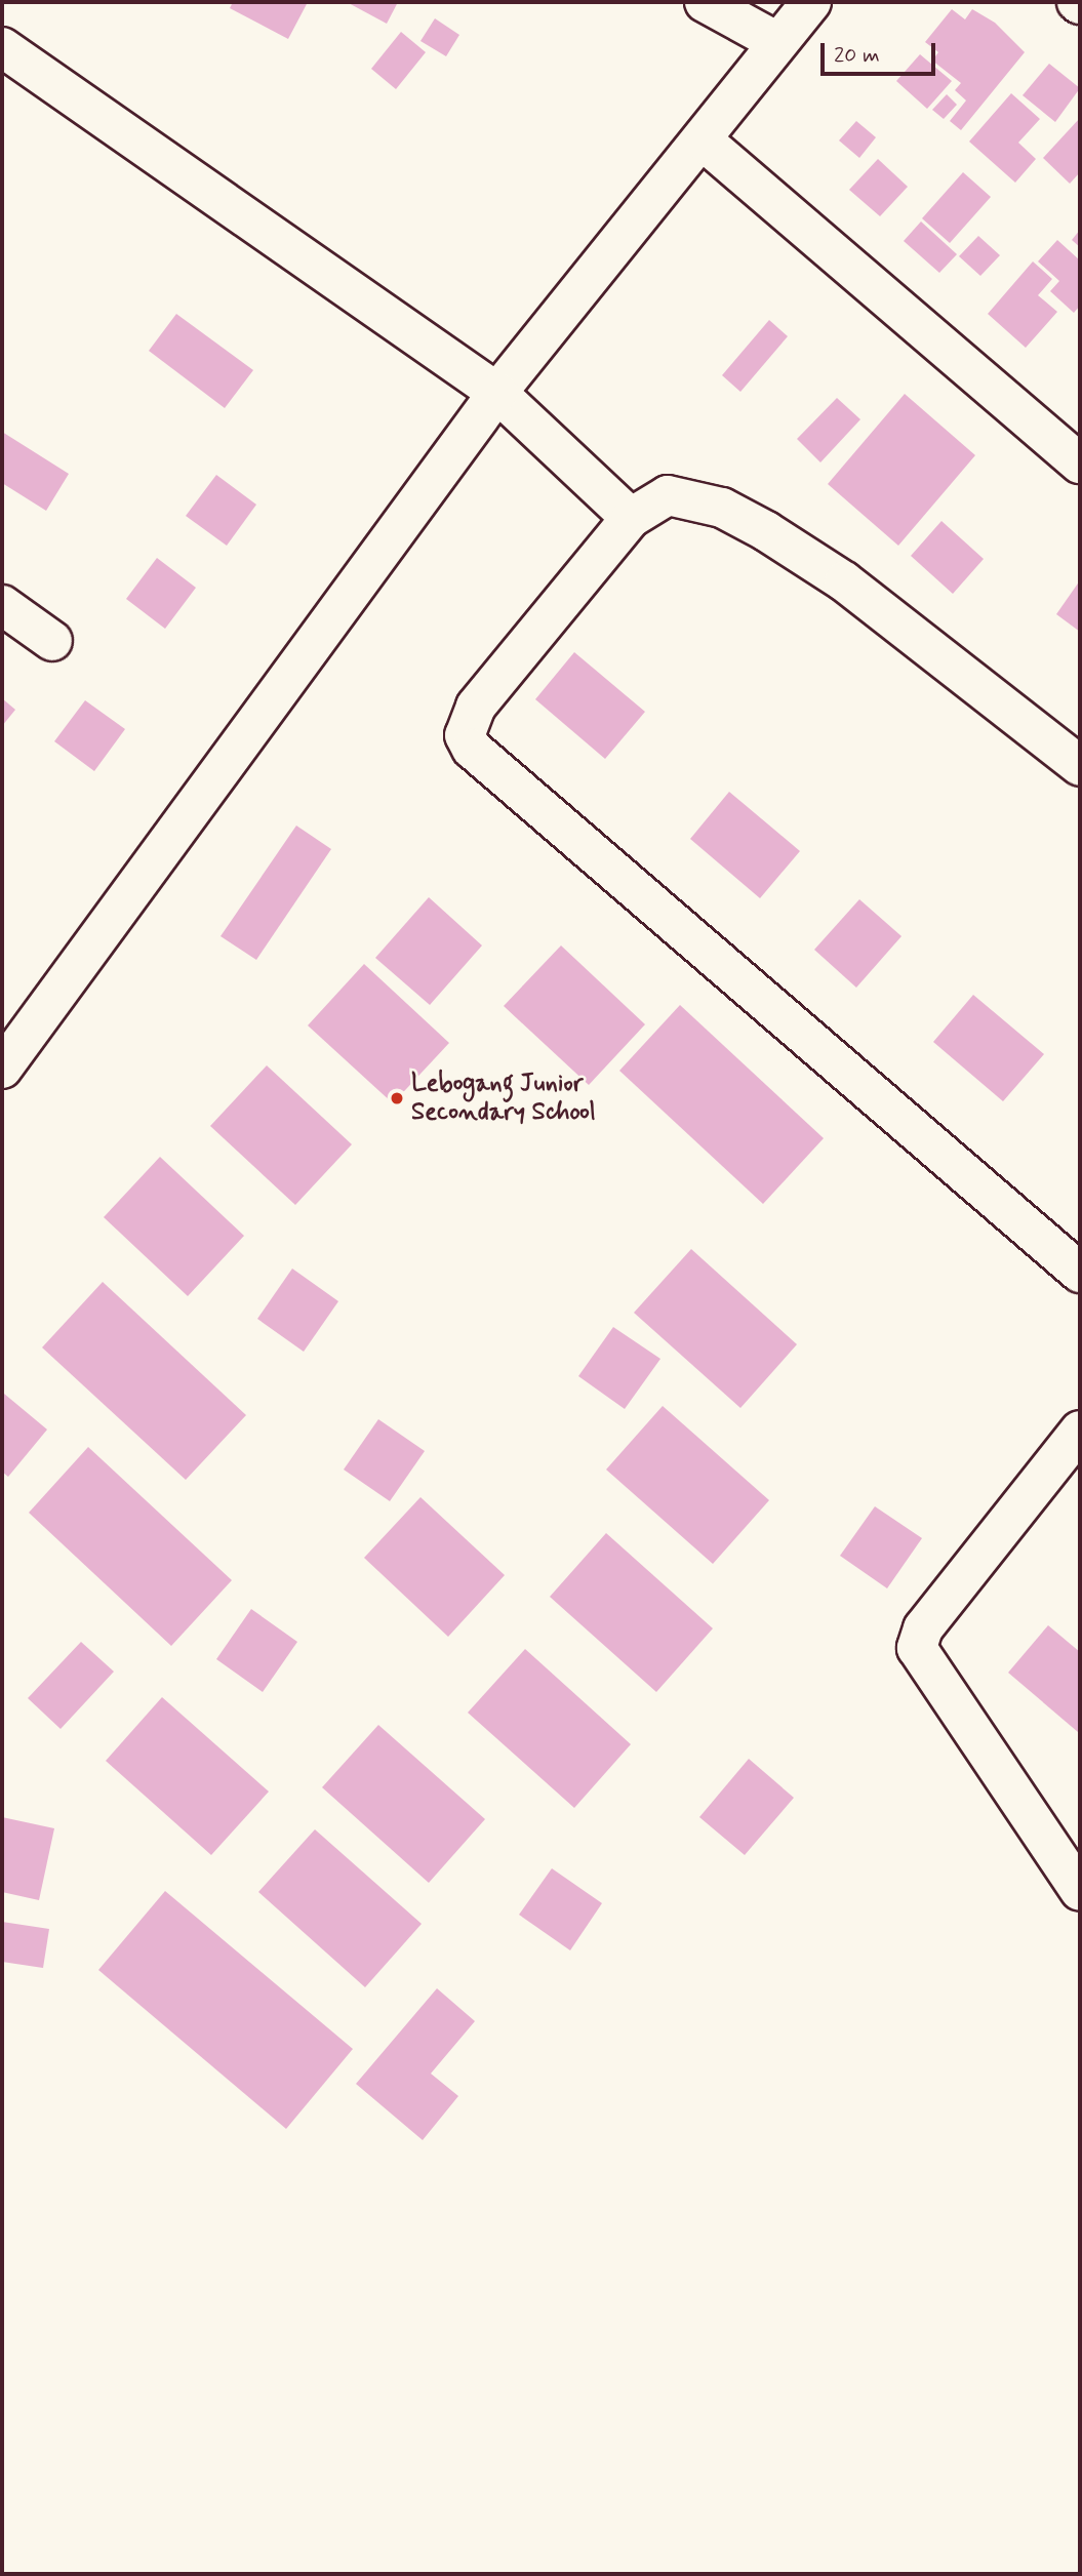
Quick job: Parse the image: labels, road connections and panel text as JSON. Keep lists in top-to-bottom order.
{
  "places": ["Lebogang Junior Secondary School"],
  "scale_bar": "20 m"
}
